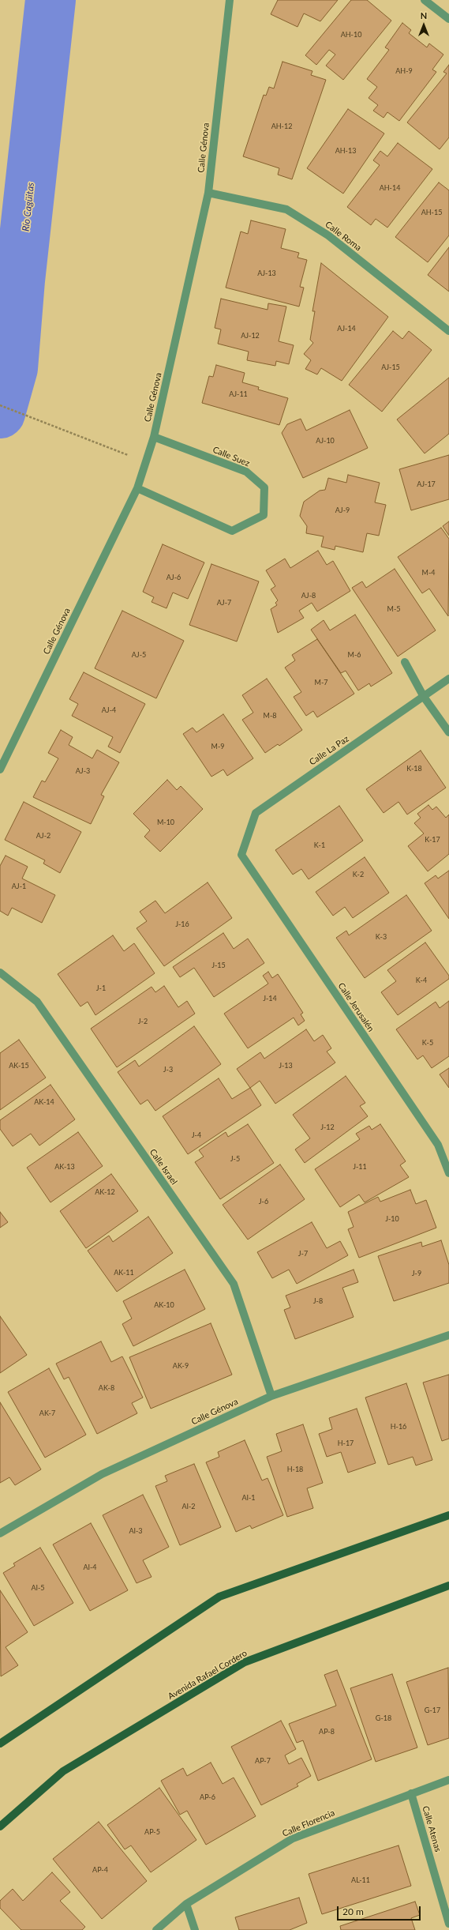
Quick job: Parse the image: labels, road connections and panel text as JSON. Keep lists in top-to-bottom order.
{
  "streets": {
    "main road": ["Avenida Rafael Cordero"],
    "street": [
      "Calle Génova",
      "Calle Roma",
      "Calle Suez",
      "Calle La Paz",
      "Calle Jerusalén",
      "Calle Israel",
      "Calle Florencia",
      "Calle Atenas"
    ]
  },
  "crossings": [
    ["Calle Génova", "Calle Roma"],
    ["Calle Génova", "Calle Suez"],
    ["Calle Génova", "Calle Israel"],
    ["Calle La Paz", "Calle Jerusalén"],
    ["Calle Florencia", "Calle Atenas"]
  ],
  "water": ["Río Cagüitas"],
  "house_numbers": [
    "AH-10",
    "AH-9",
    "AH-12",
    "AH-13",
    "AH-14",
    "AH-15",
    "AJ-13",
    "AJ-14",
    "AJ-12",
    "AJ-15",
    "AJ-11",
    "AJ-10",
    "AJ-17",
    "AJ-9",
    "M-4",
    "AJ-6",
    "AJ-8",
    "AJ-7",
    "M-5",
    "AJ-5",
    "M-6",
    "M-7",
    "AJ-4",
    "M-8",
    "M-9",
    "K-18",
    "AJ-3",
    "M-10",
    "AJ-2",
    "K-17",
    "K-1",
    "K-2",
    "AJ-1",
    "J-16",
    "K-3",
    "J-15",
    "K-4",
    "J-1",
    "J-14",
    "J-2",
    "K-5",
    "AK-15",
    "J-13",
    "J-3",
    "AK-14",
    "J-12",
    "J-4",
    "J-5",
    "AK-13",
    "J-11",
    "AK-12",
    "J-6",
    "J-10",
    "J-7",
    "AK-11",
    "J-9",
    "J-8",
    "AK-10",
    "AK-9",
    "AK-8",
    "AK-7",
    "H-16",
    "H-17",
    "H-18",
    "AI-1",
    "AI-2",
    "AI-3",
    "AI-4",
    "AI-5",
    "G-17",
    "G-18",
    "AP-8",
    "AP-7",
    "AP-6",
    "AP-5",
    "AP-4",
    "AL-11"
  ],
  "scale_bar": "20 m",
  "north": "top"
}
